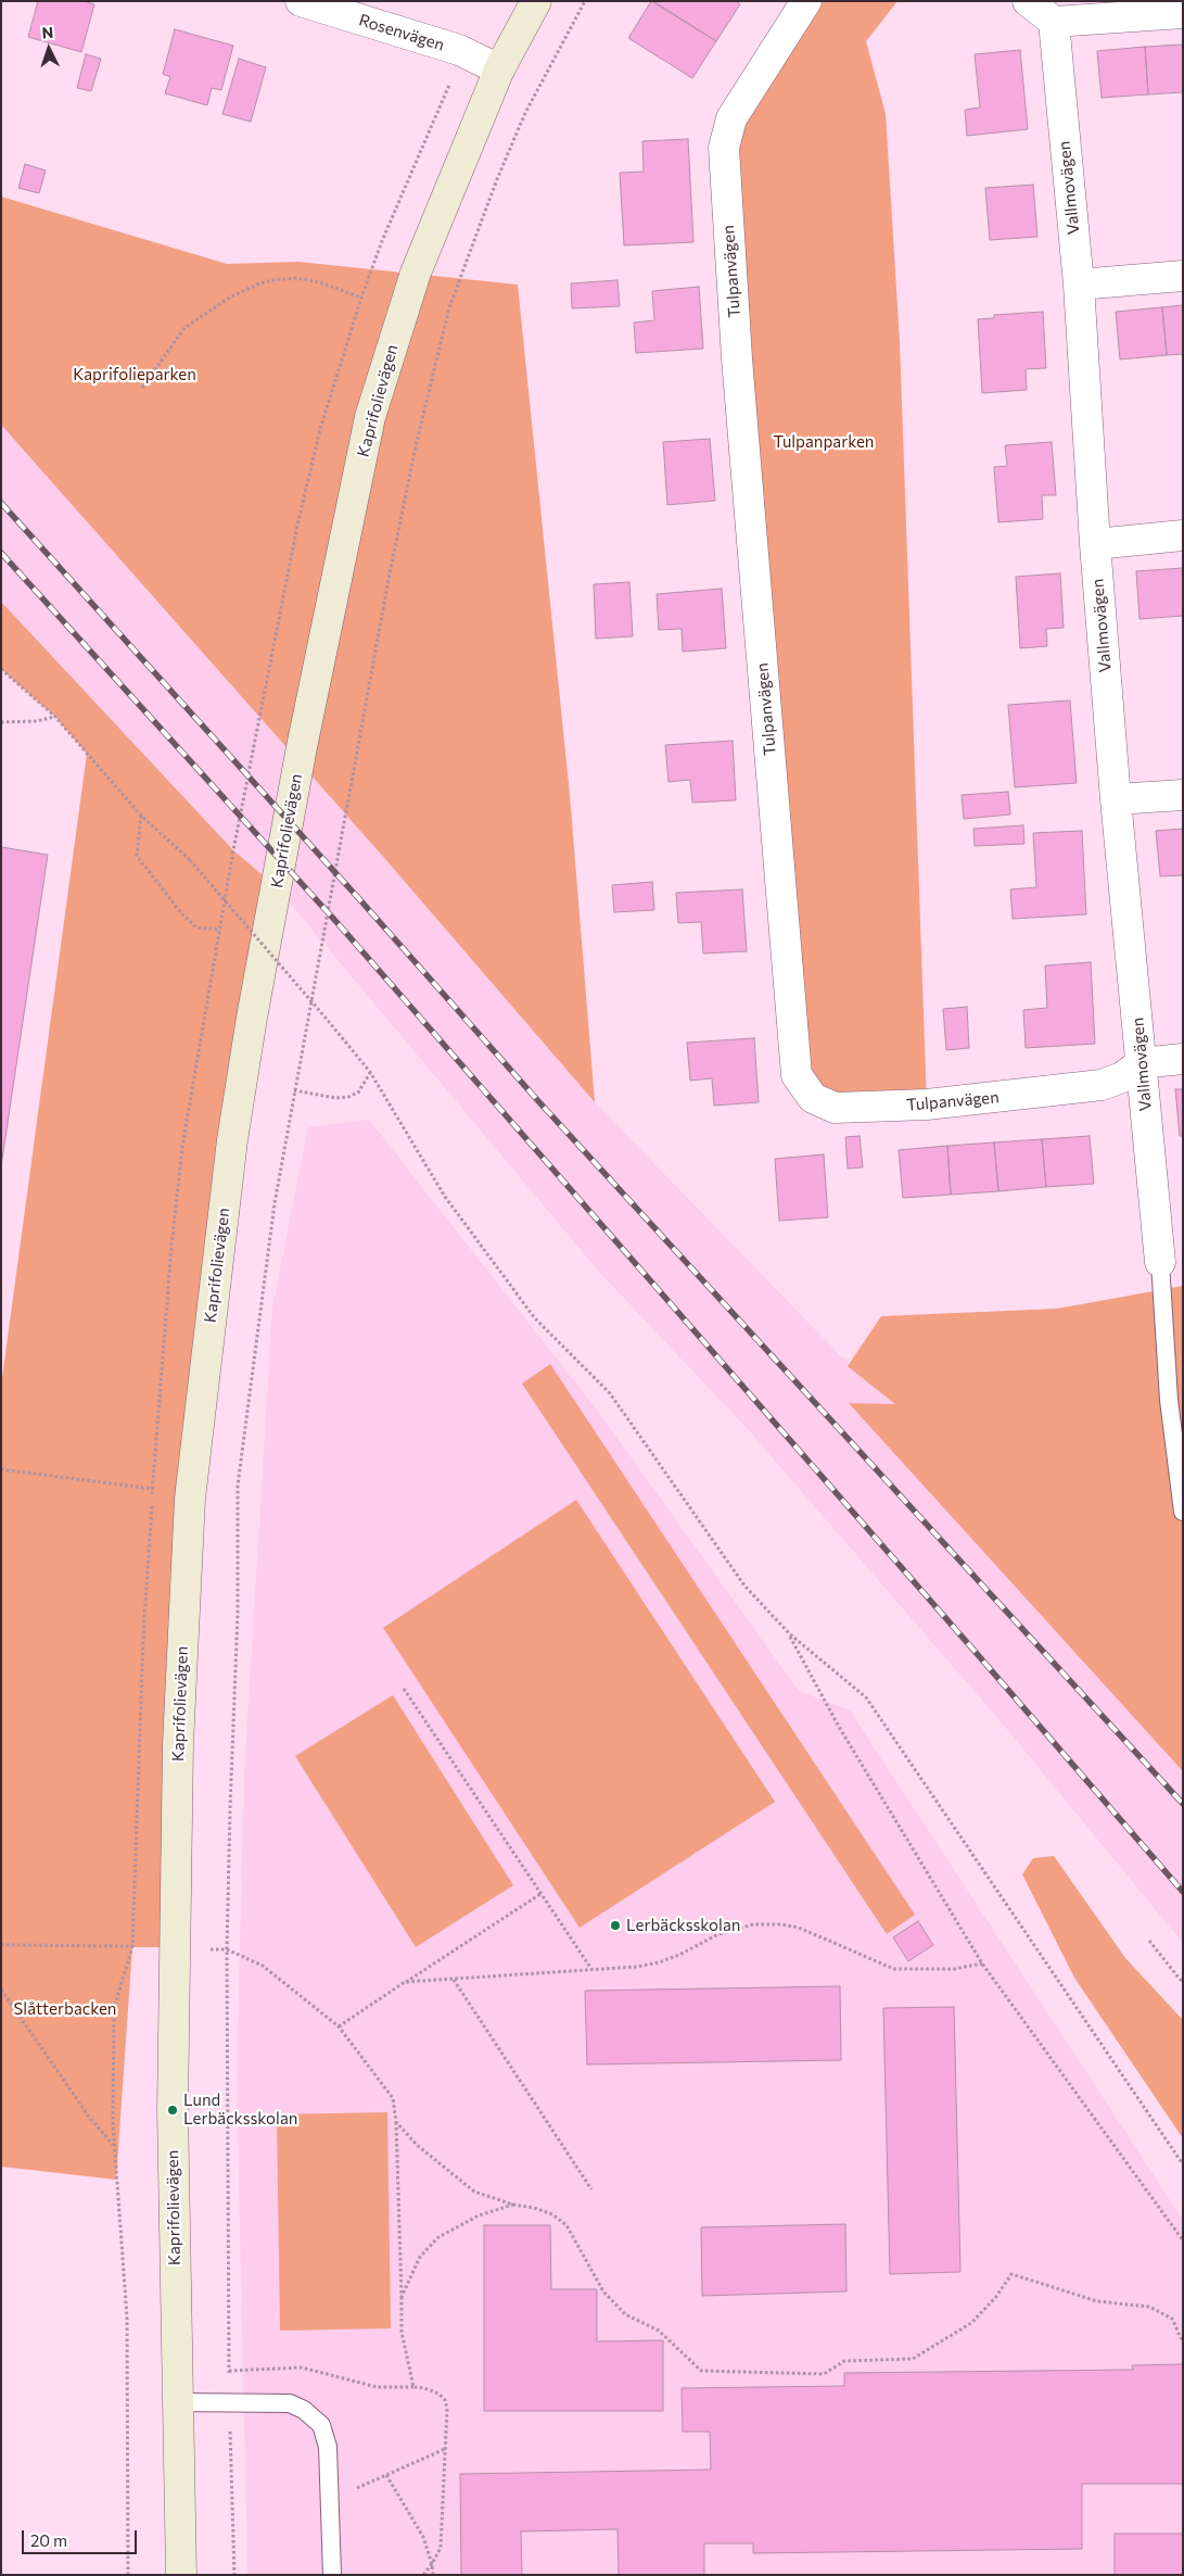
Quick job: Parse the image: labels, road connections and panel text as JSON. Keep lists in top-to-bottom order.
{
  "streets": {
    "main road": ["Kaprifolievägen"],
    "street": ["Rosenvägen", "Vallmovägen", "Tulpanvägen"]
  },
  "crossings": [
    ["Rosenvägen", "Kaprifolievägen"],
    ["Vallmovägen", "Tulpanvägen"]
  ],
  "parks": ["Kaprifolieparken", "Tulpanparken", "Slåtterbacken"],
  "places": ["Lerbäcksskolan", "Lund Lerbäcksskolan"],
  "scale_bar": "20 m",
  "north": "top"
}
